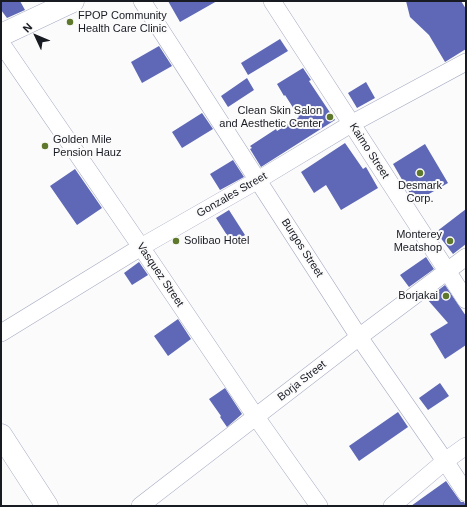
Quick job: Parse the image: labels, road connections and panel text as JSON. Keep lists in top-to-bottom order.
{
  "streets": {
    "street": [
      "Kaimo Street",
      "Gonzales Street",
      "Burgos Street",
      "Vasquez Street",
      "Borja Street"
    ]
  },
  "crossings": [
    ["Kaimo Street", "Gonzales Street"],
    ["Kaimo Street", "Borja Street"],
    ["Gonzales Street", "Burgos Street"],
    ["Gonzales Street", "Vasquez Street"],
    ["Burgos Street", "Borja Street"],
    ["Vasquez Street", "Borja Street"]
  ],
  "places": [
    "FPOP Community Health Care Clinic",
    "Clean Skin Salon and Aesthetic Center",
    "Golden Mile Pension Hauz",
    "Desmark Corp.",
    "Solibao Hotel",
    "Monterey Meatshop",
    "Borjakai"
  ],
  "north": "top left"
}
